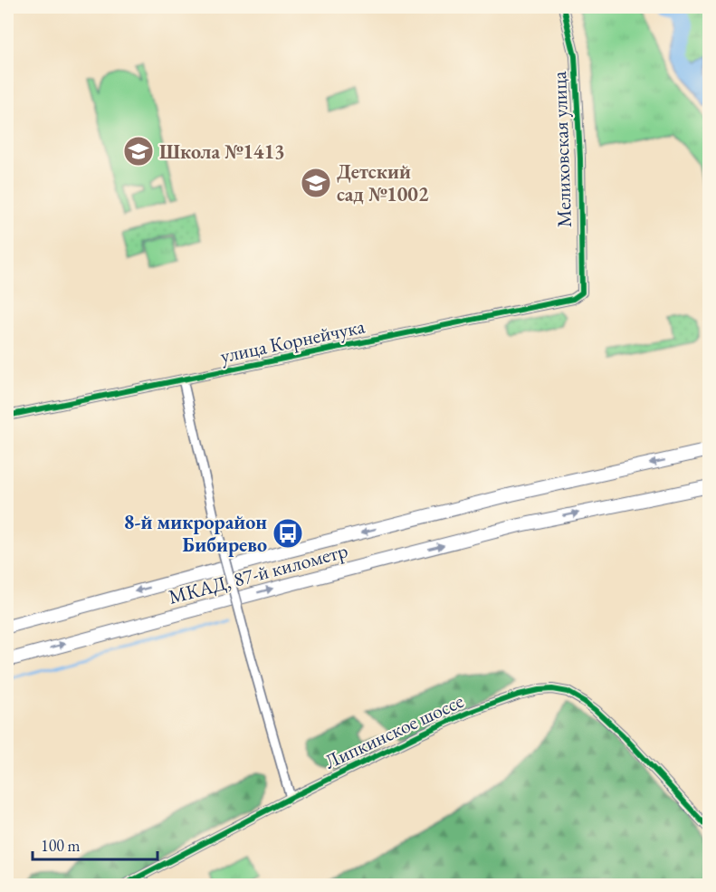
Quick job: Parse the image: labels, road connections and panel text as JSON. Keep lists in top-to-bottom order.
{
  "streets": {
    "highway": ["МКАД, 87-й километр"],
    "street": ["Мелиховская улица", "улица Корнейчука", "Липкинское шоссе"]
  },
  "crossings": [
    ["Мелиховская улица", "улица Корнейчука"]
  ],
  "places": {
    "school or university": ["Школа №1413", "Детский сад №1002"],
    "bus stop": ["8-й микрорайон Бибирево"]
  },
  "scale_bar": "100 m"
}
